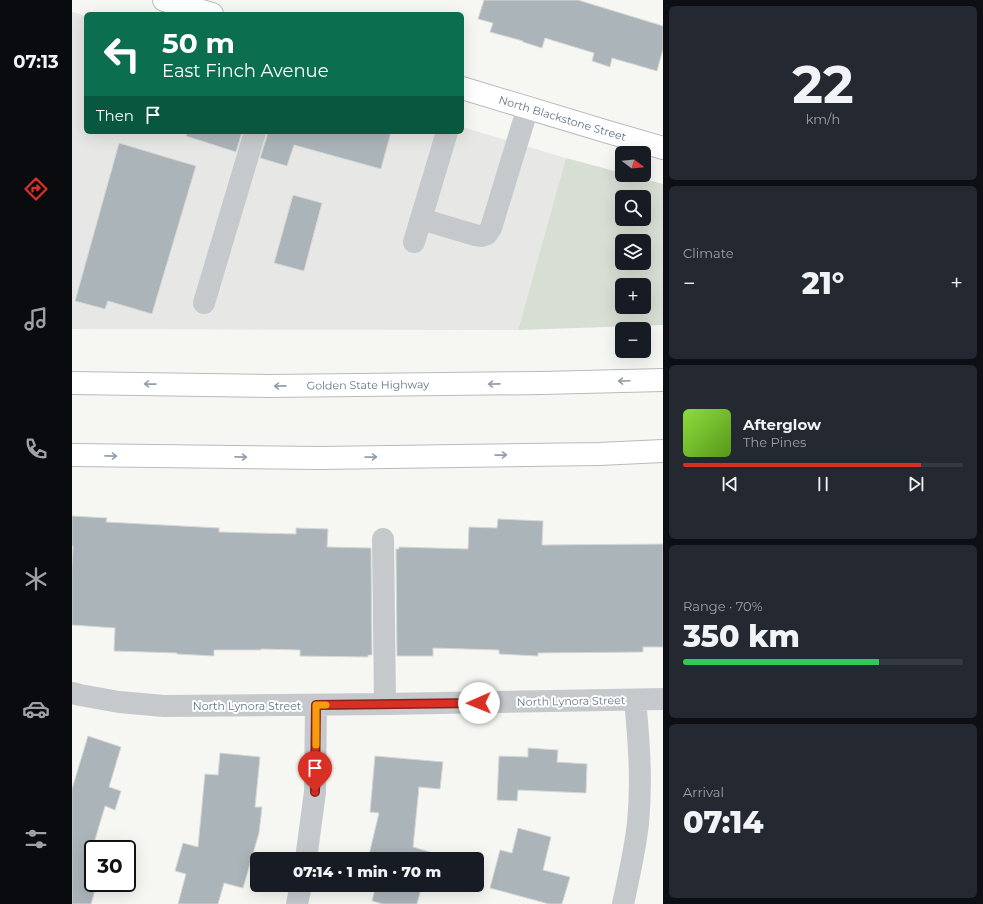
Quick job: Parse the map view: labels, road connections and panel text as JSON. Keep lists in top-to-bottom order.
{
  "streets": {
    "main road": ["North Blackstone Street", "Golden State Highway"],
    "street": ["North Lynora Street"]
  },
  "north": "right",
  "page": {
    "tabs": "07:13",
    "tile": [
      ["22", "km/h"],
      "Climate",
      ["Range · 70%", "350 km"],
      ["Arrival", "07:14"]
    ],
    "turn": ["50 m", "East Finch Avenue"],
    "then": "Then",
    "map_buttons": ["+", "−"],
    "heat": ["−", "21°", "+"],
    "song": ["Afterglow", "The Pines"],
    "limit": "30",
    "trip": "07:14 · 1 min · 70 m"
  }
}
